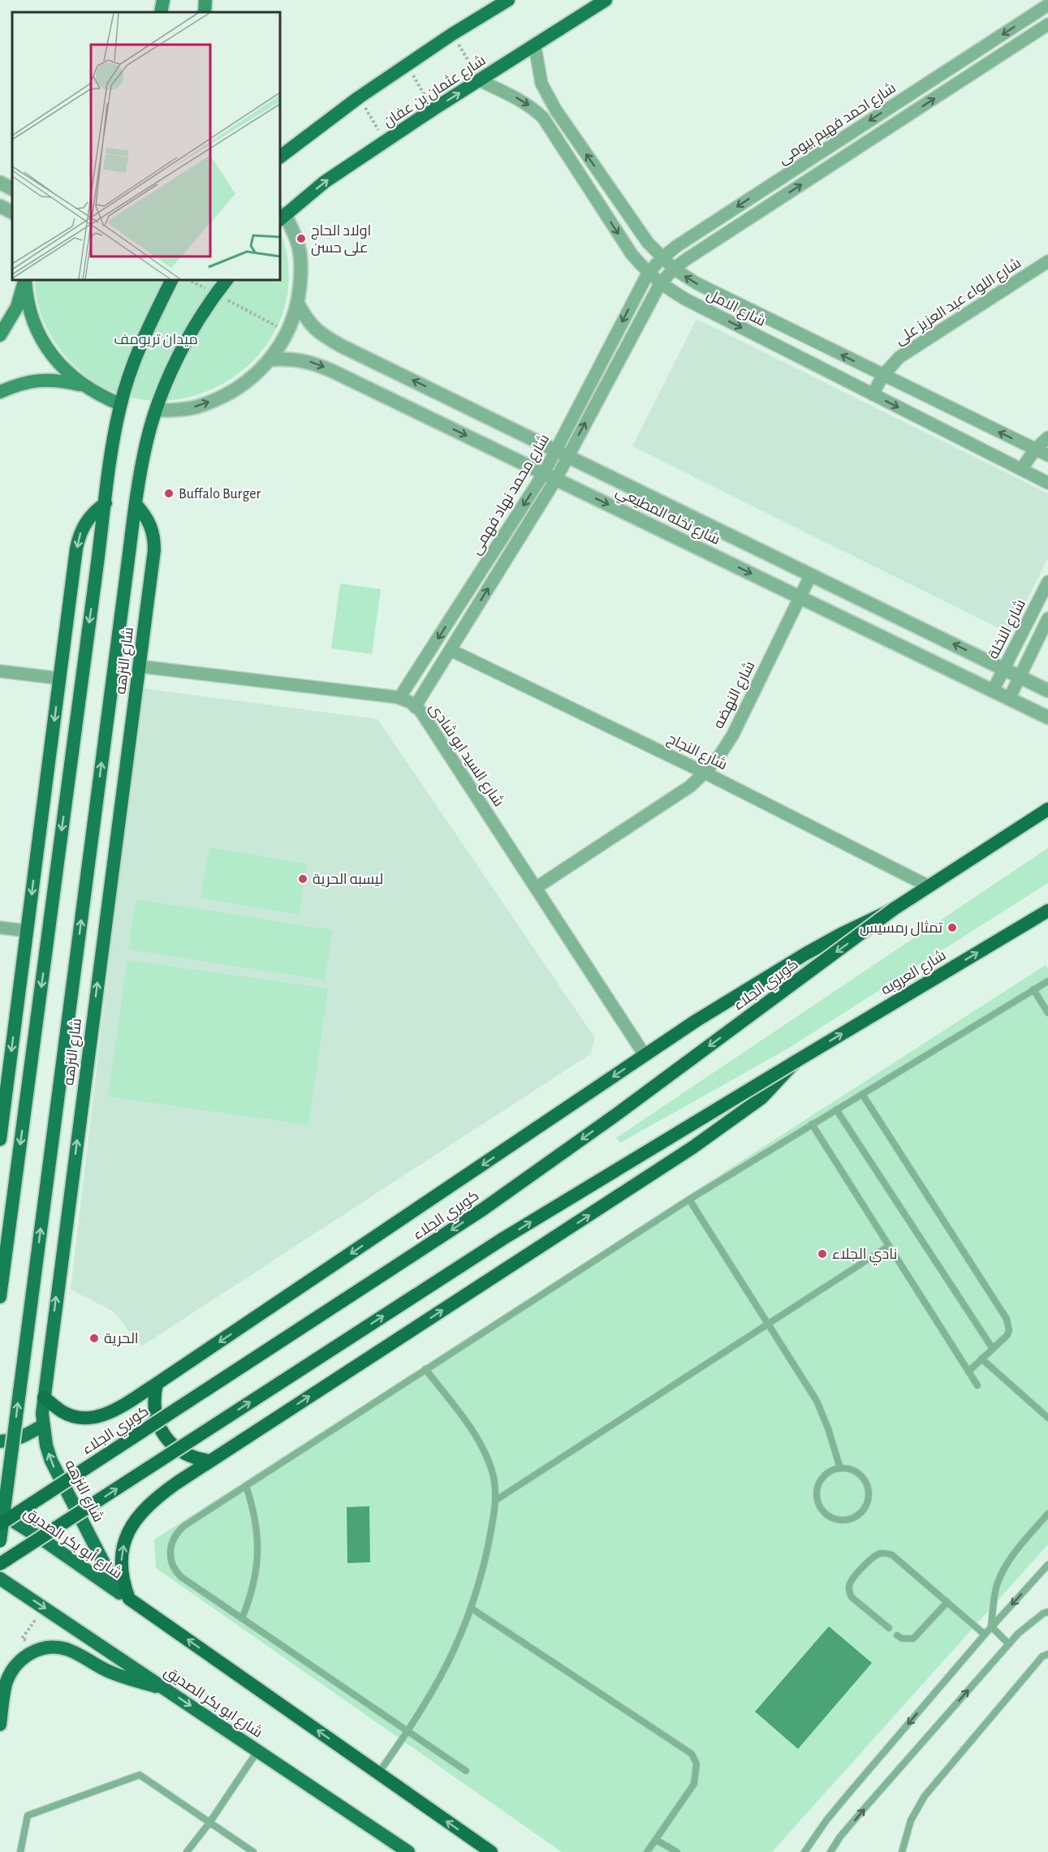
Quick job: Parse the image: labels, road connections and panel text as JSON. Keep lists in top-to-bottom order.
{
  "streets": {
    "highway": ["شارع العروبه", "كوبري الجلاء"],
    "main road": [
      "شارع عثمان بن عفان",
      "شارع النزهه",
      "شارع أبو بكر الصديق",
      "شارع ابو بكر الصديق"
    ],
    "street": [
      "شارع احمد فهيم بيومى",
      "شارع اللواء عبد العزيز على",
      "شارع الامل",
      "شارع محمد نهاد فهمى",
      "شارع نخله المطيعي",
      "شارع النخلة",
      "شارع النهضه",
      "شارع النجاح",
      "شارع السيد ابو شادى"
    ]
  },
  "crossings": [
    ["شارع عثمان بن عفان", "شارع الامل"],
    ["شارع احمد فهيم بيومى", "شارع الامل"],
    ["شارع احمد فهيم بيومى", "شارع محمد نهاد فهمى"],
    ["شارع اللواء عبد العزيز على", "شارع الامل"],
    ["شارع الامل", "شارع محمد نهاد فهمى"],
    ["شارع محمد نهاد فهمى", "شارع نخله المطيعي"],
    ["شارع محمد نهاد فهمى", "شارع النجاح"],
    ["شارع محمد نهاد فهمى", "شارع السيد ابو شادى"],
    ["شارع نخله المطيعي", "شارع النخلة"],
    ["شارع نخله المطيعي", "شارع النهضه"],
    ["شارع النزهه", "شارع السيد ابو شادى"],
    ["شارع النزهه", "شارع أبو بكر الصديق"],
    ["شارع النهضه", "شارع النجاح"],
    ["شارع النهضه", "شارع السيد ابو شادى"]
  ],
  "parks": ["ميدان تريومف"],
  "places": [
    "اولاد الحاج على حسن",
    "Buffalo Burger",
    "ليسبه الحرية",
    "تمثال رمسيس",
    "نادي الجلاء",
    "الحرية"
  ]
}
